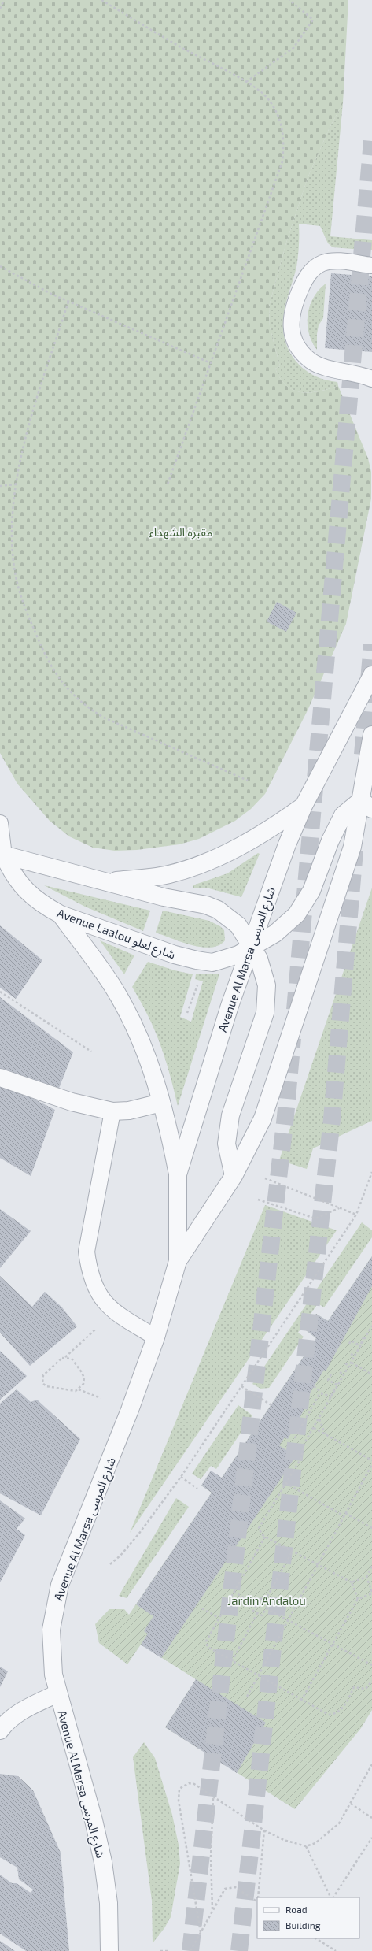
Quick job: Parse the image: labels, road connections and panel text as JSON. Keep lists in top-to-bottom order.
{
  "streets": {
    "street": ["Avenue Laalou شارع لعلو", "Avenue Al Marsa شارع المرسى"]
  },
  "crossings": [
    ["Avenue Laalou شارع لعلو", "Avenue Al Marsa شارع المرسى"]
  ],
  "parks": ["مقبرة الشهداء", "Jardin Andalou"],
  "legend": ["Road", "Building"]
}
